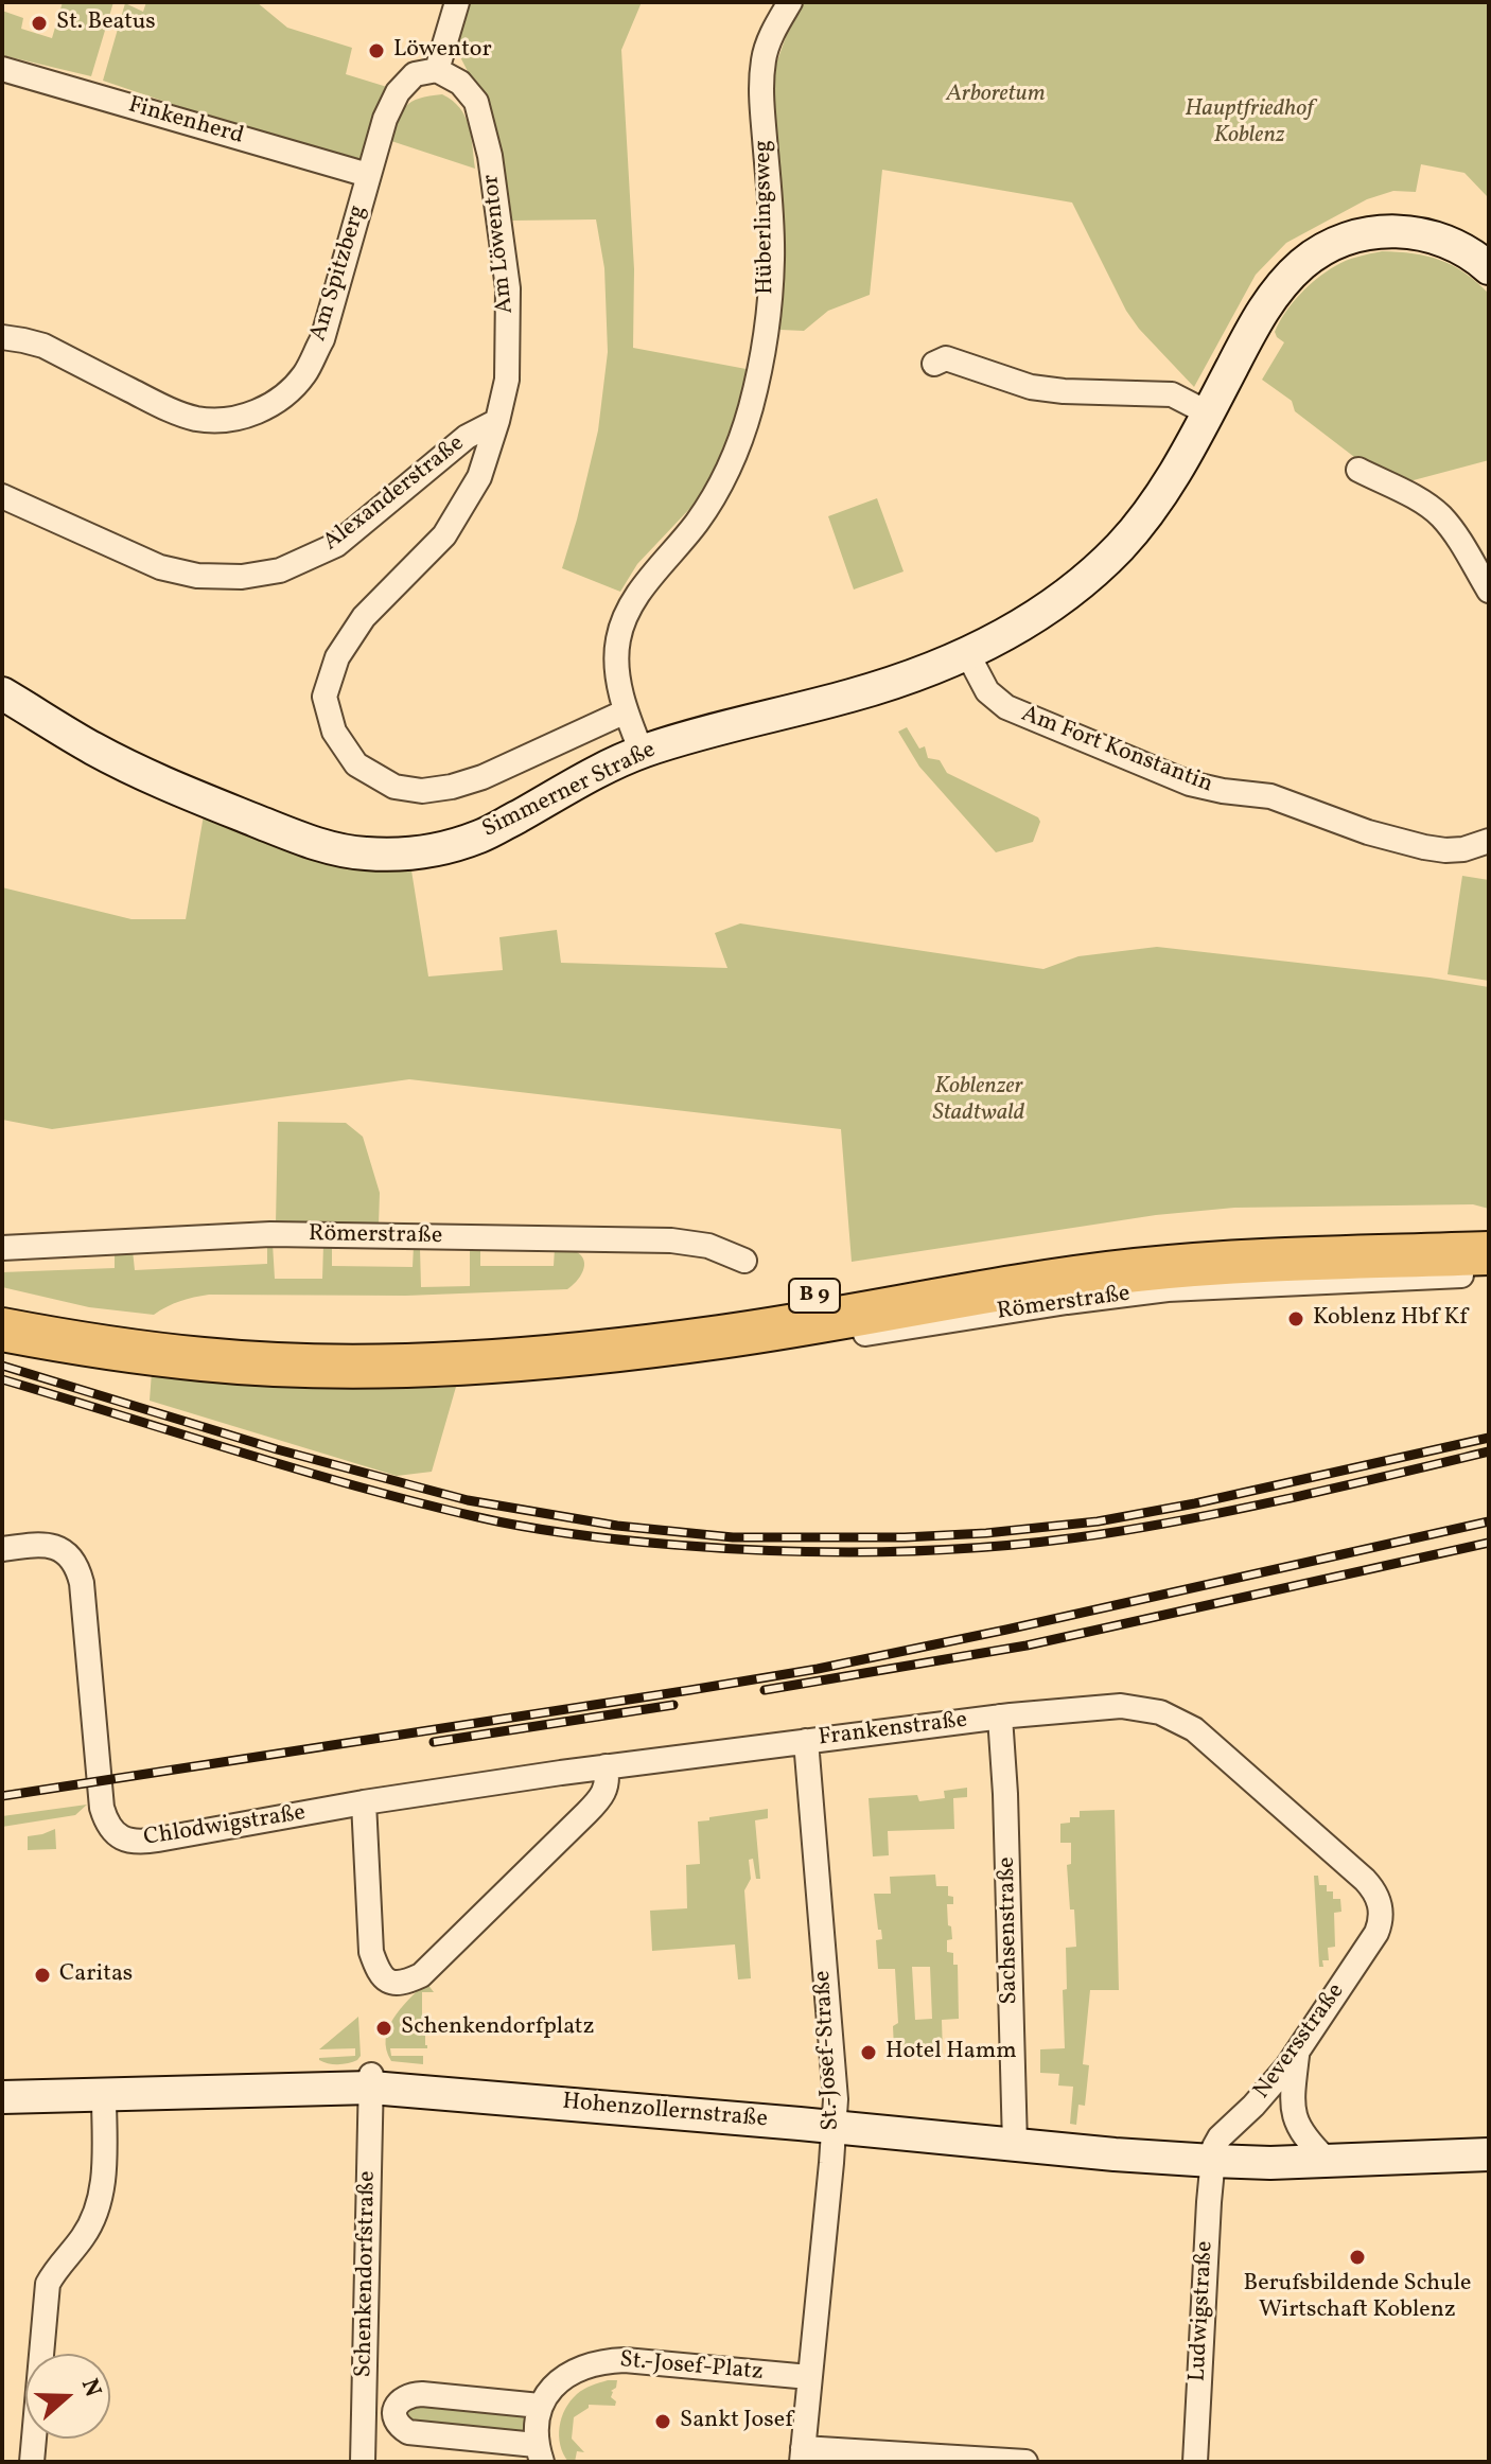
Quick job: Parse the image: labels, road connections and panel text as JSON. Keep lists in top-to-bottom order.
{
  "streets": {
    "highway": ["B 9"],
    "street": [
      "Finkenherd",
      "Hüberlingsweg",
      "Am Löwentor",
      "Am Spitzberg",
      "Alexanderstraße",
      "Am Fort Konstantin",
      "Simmerner Straße",
      "Römerstraße",
      "Frankenstraße",
      "Chlodwigstraße",
      "Sachsenstraße",
      "Neversstraße",
      "St.-Josef-Straße",
      "Hohenzollernstraße",
      "Schenkendorfstraße",
      "Ludwigstraße",
      "St.-Josef-Platz"
    ]
  },
  "crossings": [
    ["Finkenherd", "Am Spitzberg"],
    ["Hüberlingsweg", "Am Löwentor"],
    ["Hüberlingsweg", "Simmerner Straße"],
    ["Am Löwentor", "Am Spitzberg"],
    ["Am Löwentor", "Alexanderstraße"],
    ["Am Fort Konstantin", "Simmerner Straße"],
    ["Römerstraße", "B 9"],
    ["Frankenstraße", "Chlodwigstraße"],
    ["Frankenstraße", "Sachsenstraße"],
    ["Frankenstraße", "Neversstraße"],
    ["Frankenstraße", "St.-Josef-Straße"],
    ["Sachsenstraße", "Hohenzollernstraße"],
    ["Neversstraße", "Hohenzollernstraße"],
    ["Neversstraße", "Ludwigstraße"],
    ["St.-Josef-Straße", "Hohenzollernstraße"],
    ["St.-Josef-Straße", "St.-Josef-Platz"],
    ["Hohenzollernstraße", "Schenkendorfstraße"],
    ["Hohenzollernstraße", "Ludwigstraße"]
  ],
  "parks": ["Arboretum", "Hauptfriedhof Koblenz", "Koblenzer Stadtwald"],
  "places": [
    "St. Beatus",
    "Löwentor",
    "Koblenz Hbf Kf",
    "Caritas",
    "Schenkendorfplatz",
    "Hotel Hamm",
    "Berufsbildende Schule Wirtschaft Koblenz",
    "Sankt Josef"
  ],
  "north": "right"
}
